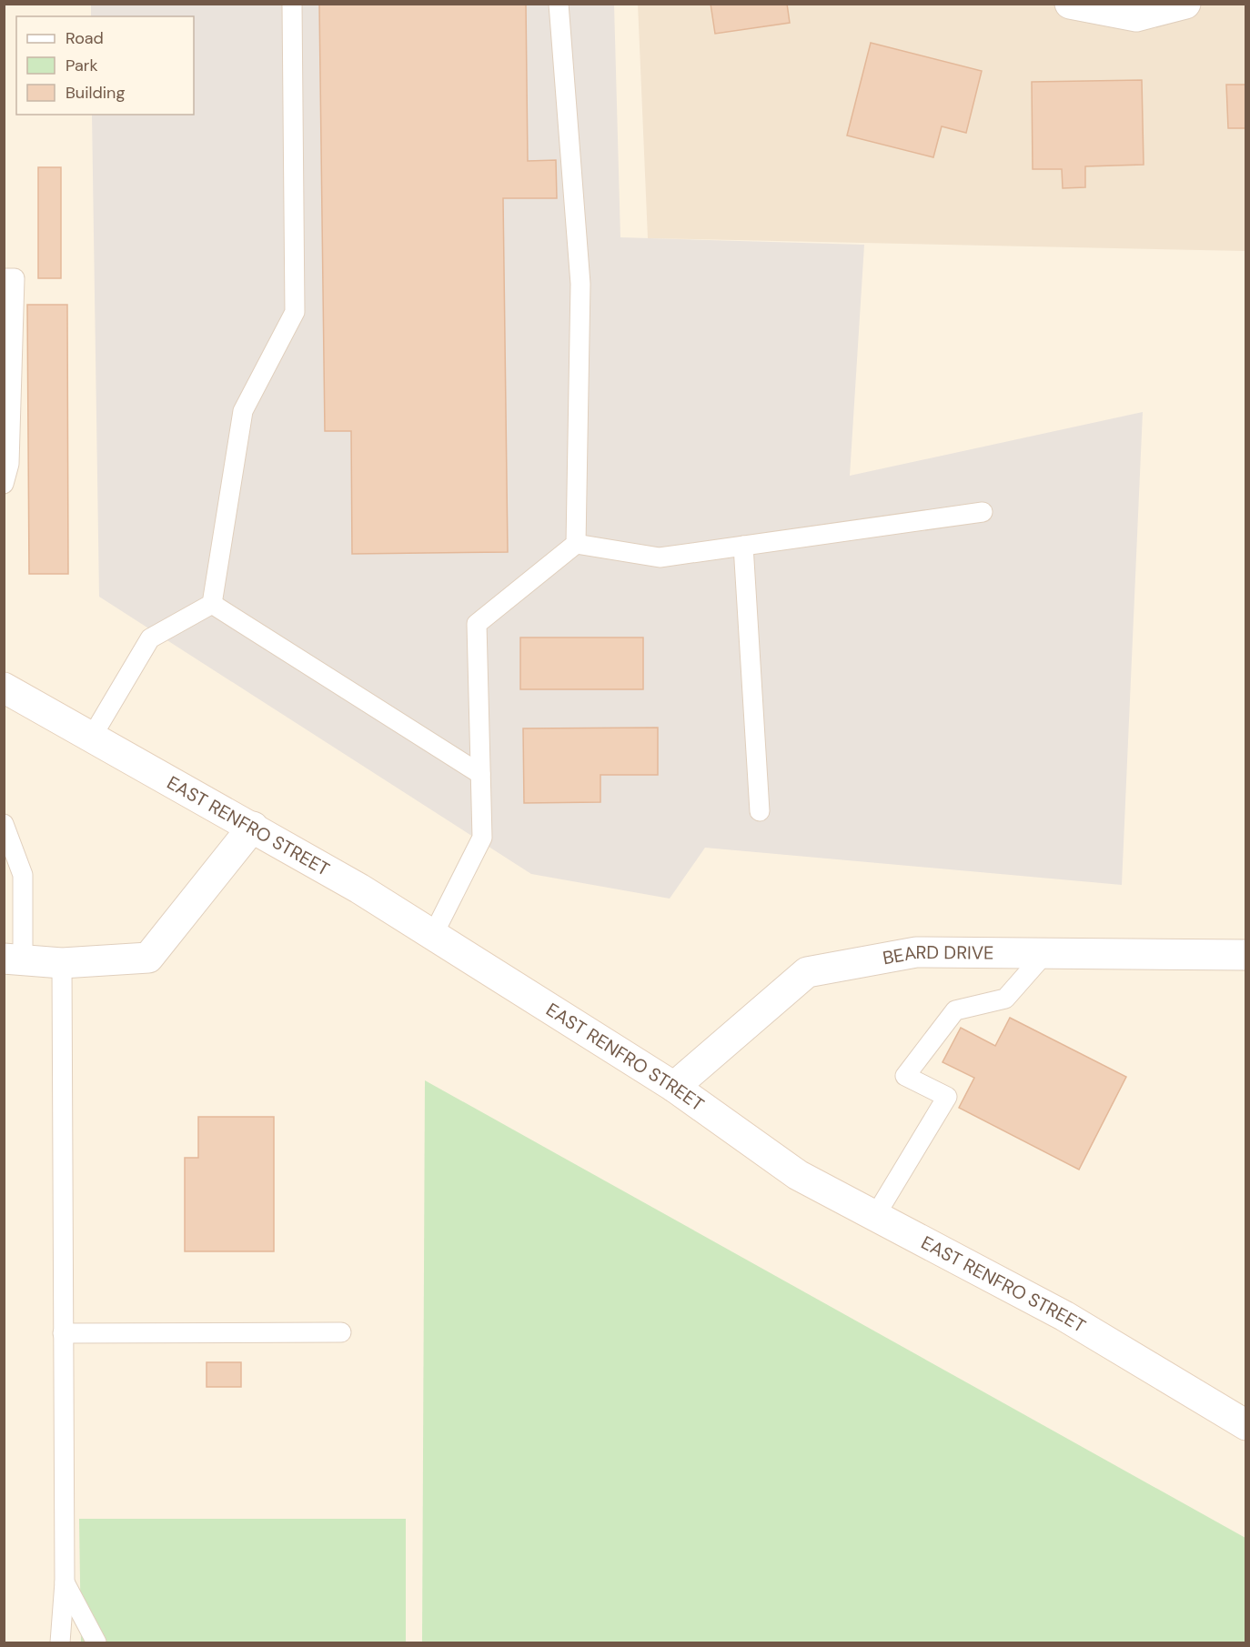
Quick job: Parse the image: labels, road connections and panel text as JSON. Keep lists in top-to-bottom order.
{
  "streets": {
    "main road": ["EAST RENFRO STREET", "BEARD DRIVE"]
  },
  "crossings": [
    ["EAST RENFRO STREET", "BEARD DRIVE"]
  ],
  "legend": ["Road", "Park", "Building"]
}
